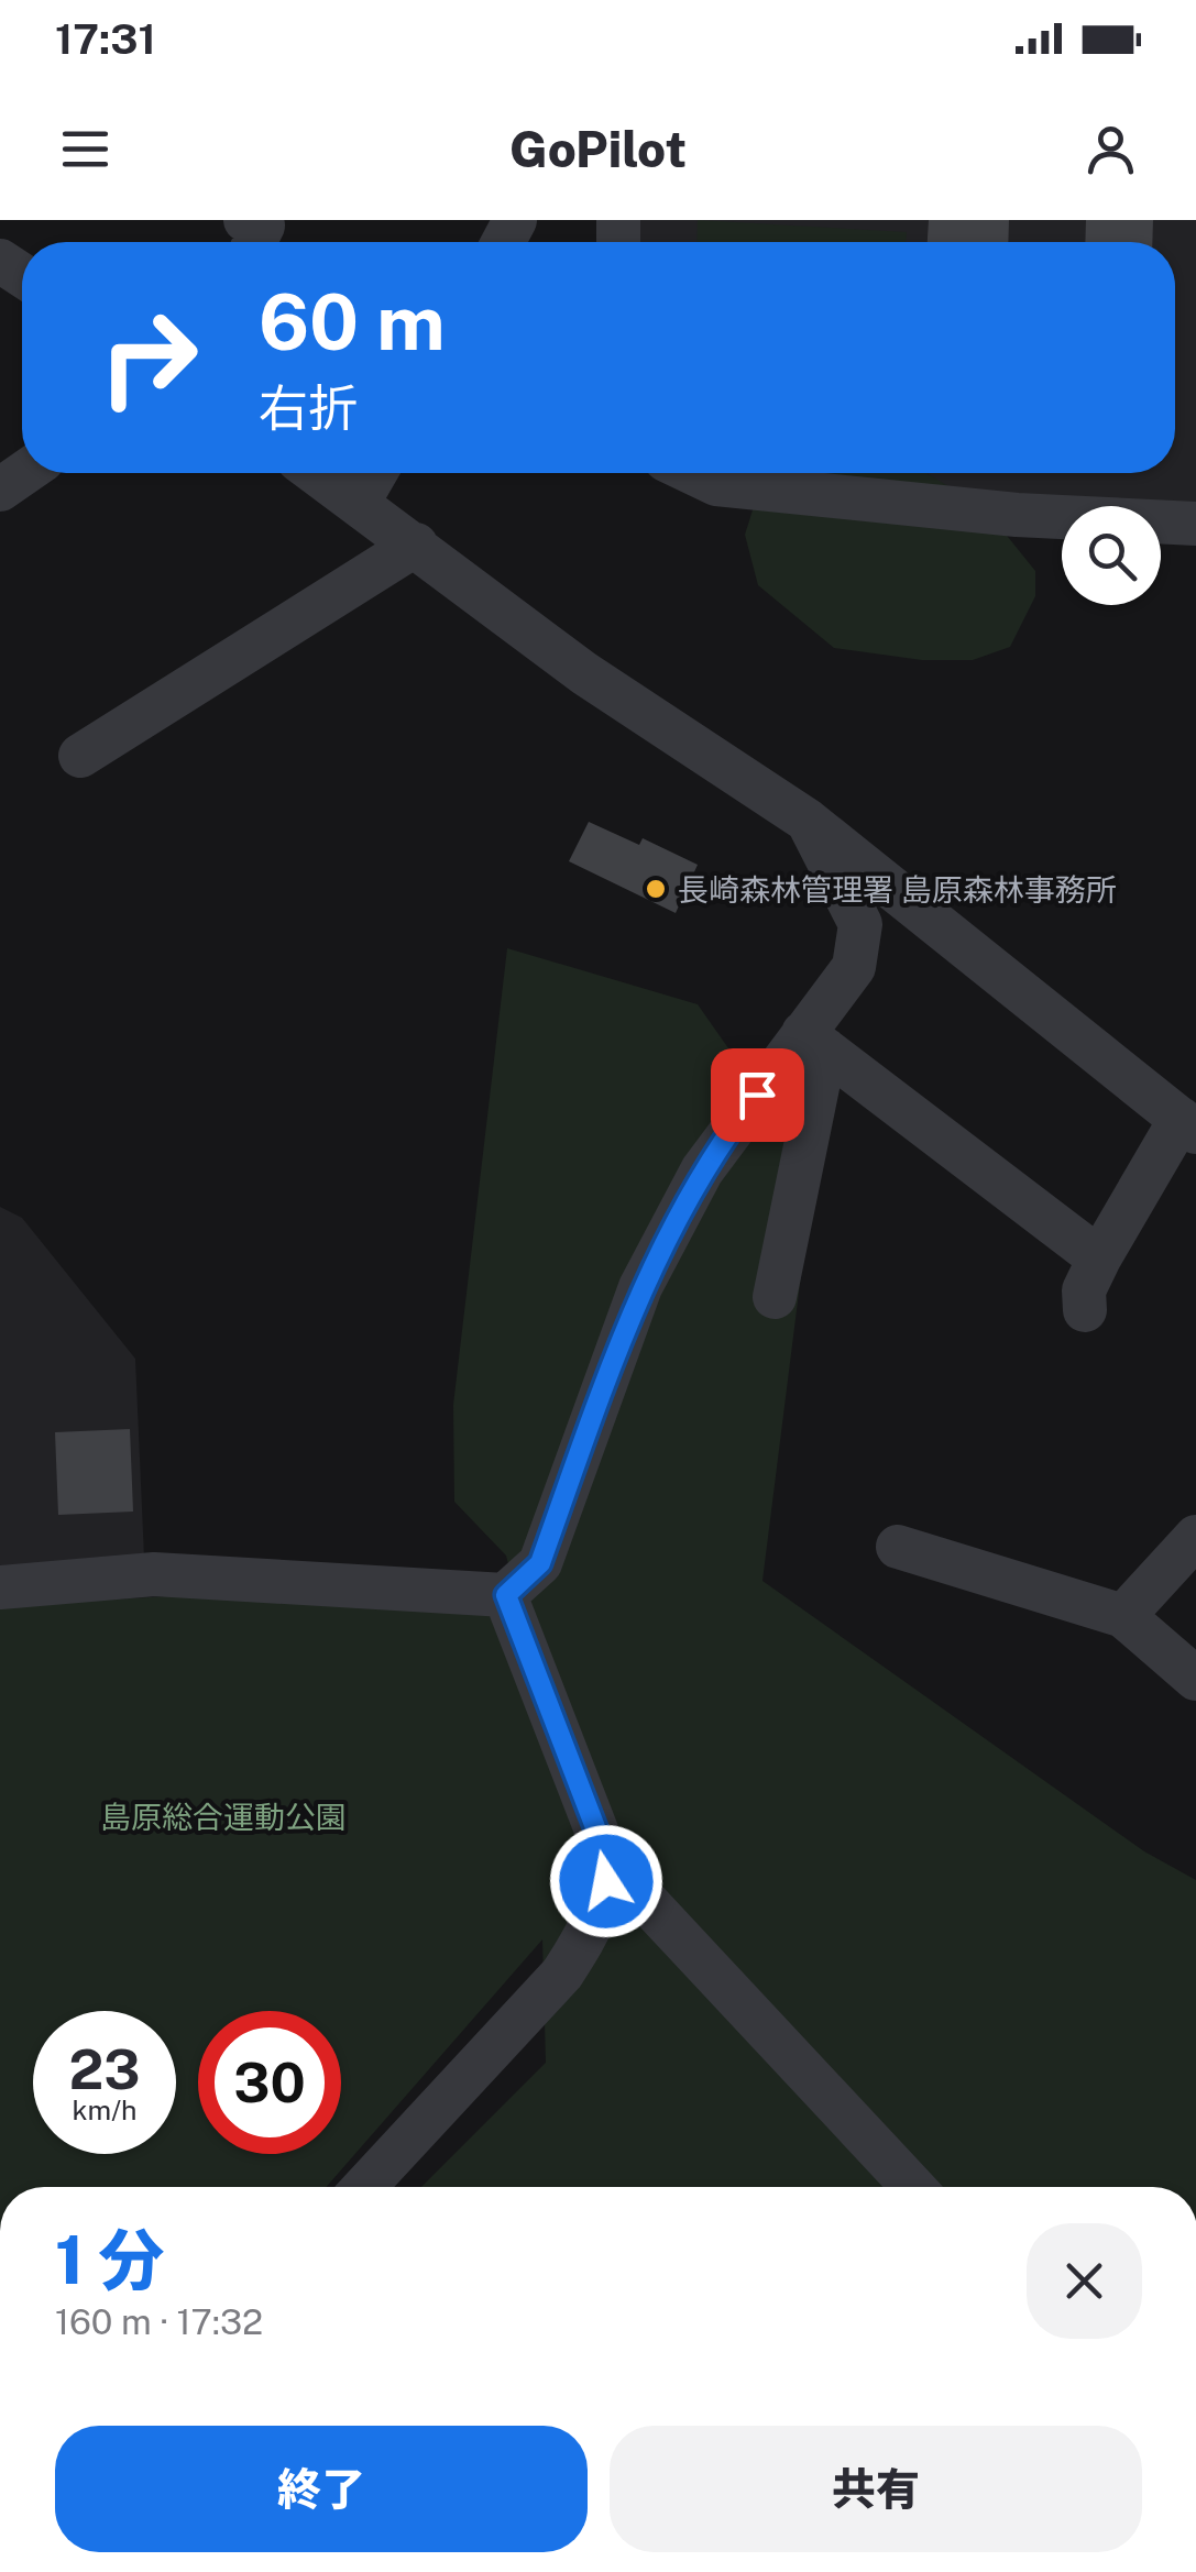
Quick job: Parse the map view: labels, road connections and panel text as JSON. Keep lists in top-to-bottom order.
{
  "parks": ["島原総合運動公園"],
  "places": ["長崎森林管理署 島原森林事務所"],
  "page": {
    "status": "17:31",
    "header": "GoPilot",
    "turn": ["60 m", "右折"],
    "speed": "23 km/h",
    "limit": "30",
    "heading": ["1 分", "160 m · 17:32"],
    "buttons": ["終了", "共有"]
  }
}
